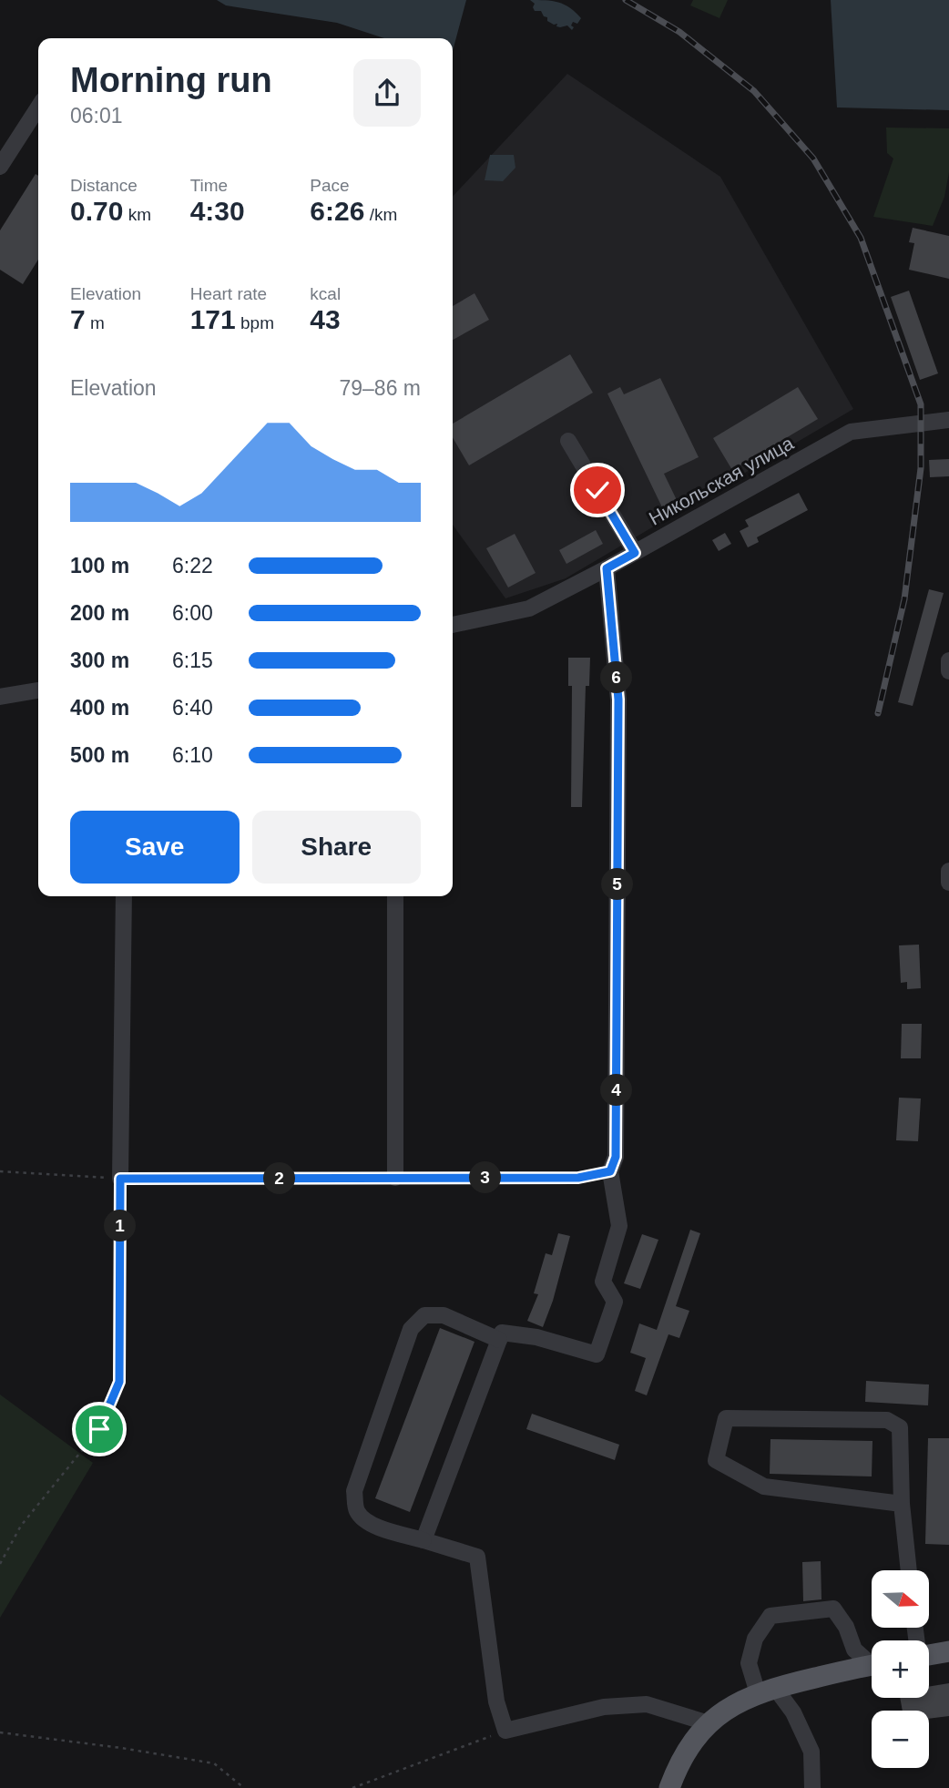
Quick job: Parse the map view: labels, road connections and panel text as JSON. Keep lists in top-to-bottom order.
{
  "streets": {
    "street": ["Никольская улица"]
  },
  "north": "right",
  "page": {
    "heading": ["Morning run", "06:01"],
    "stats": [
      ["Distance", "0.70 km"],
      ["Time", "4:30"],
      ["Pace", "6:26 /km"],
      ["Elevation", "7 m"],
      ["Heart rate", "171 bpm"],
      ["kcal", "43"]
    ],
    "chart": ["Elevation", "79–86 m"],
    "list": [
      {
        "name": "100 m",
        "note": "6:22"
      },
      {
        "name": "200 m",
        "note": "6:00"
      },
      {
        "name": "300 m",
        "note": "6:15"
      },
      {
        "name": "400 m",
        "note": "6:40"
      },
      {
        "name": "500 m",
        "note": "6:10"
      }
    ],
    "pins": [
      "6",
      "5",
      "4",
      "3",
      "2",
      "1"
    ],
    "buttons": ["Save", "Share"],
    "map_buttons": ["+", "−"]
  }
}
